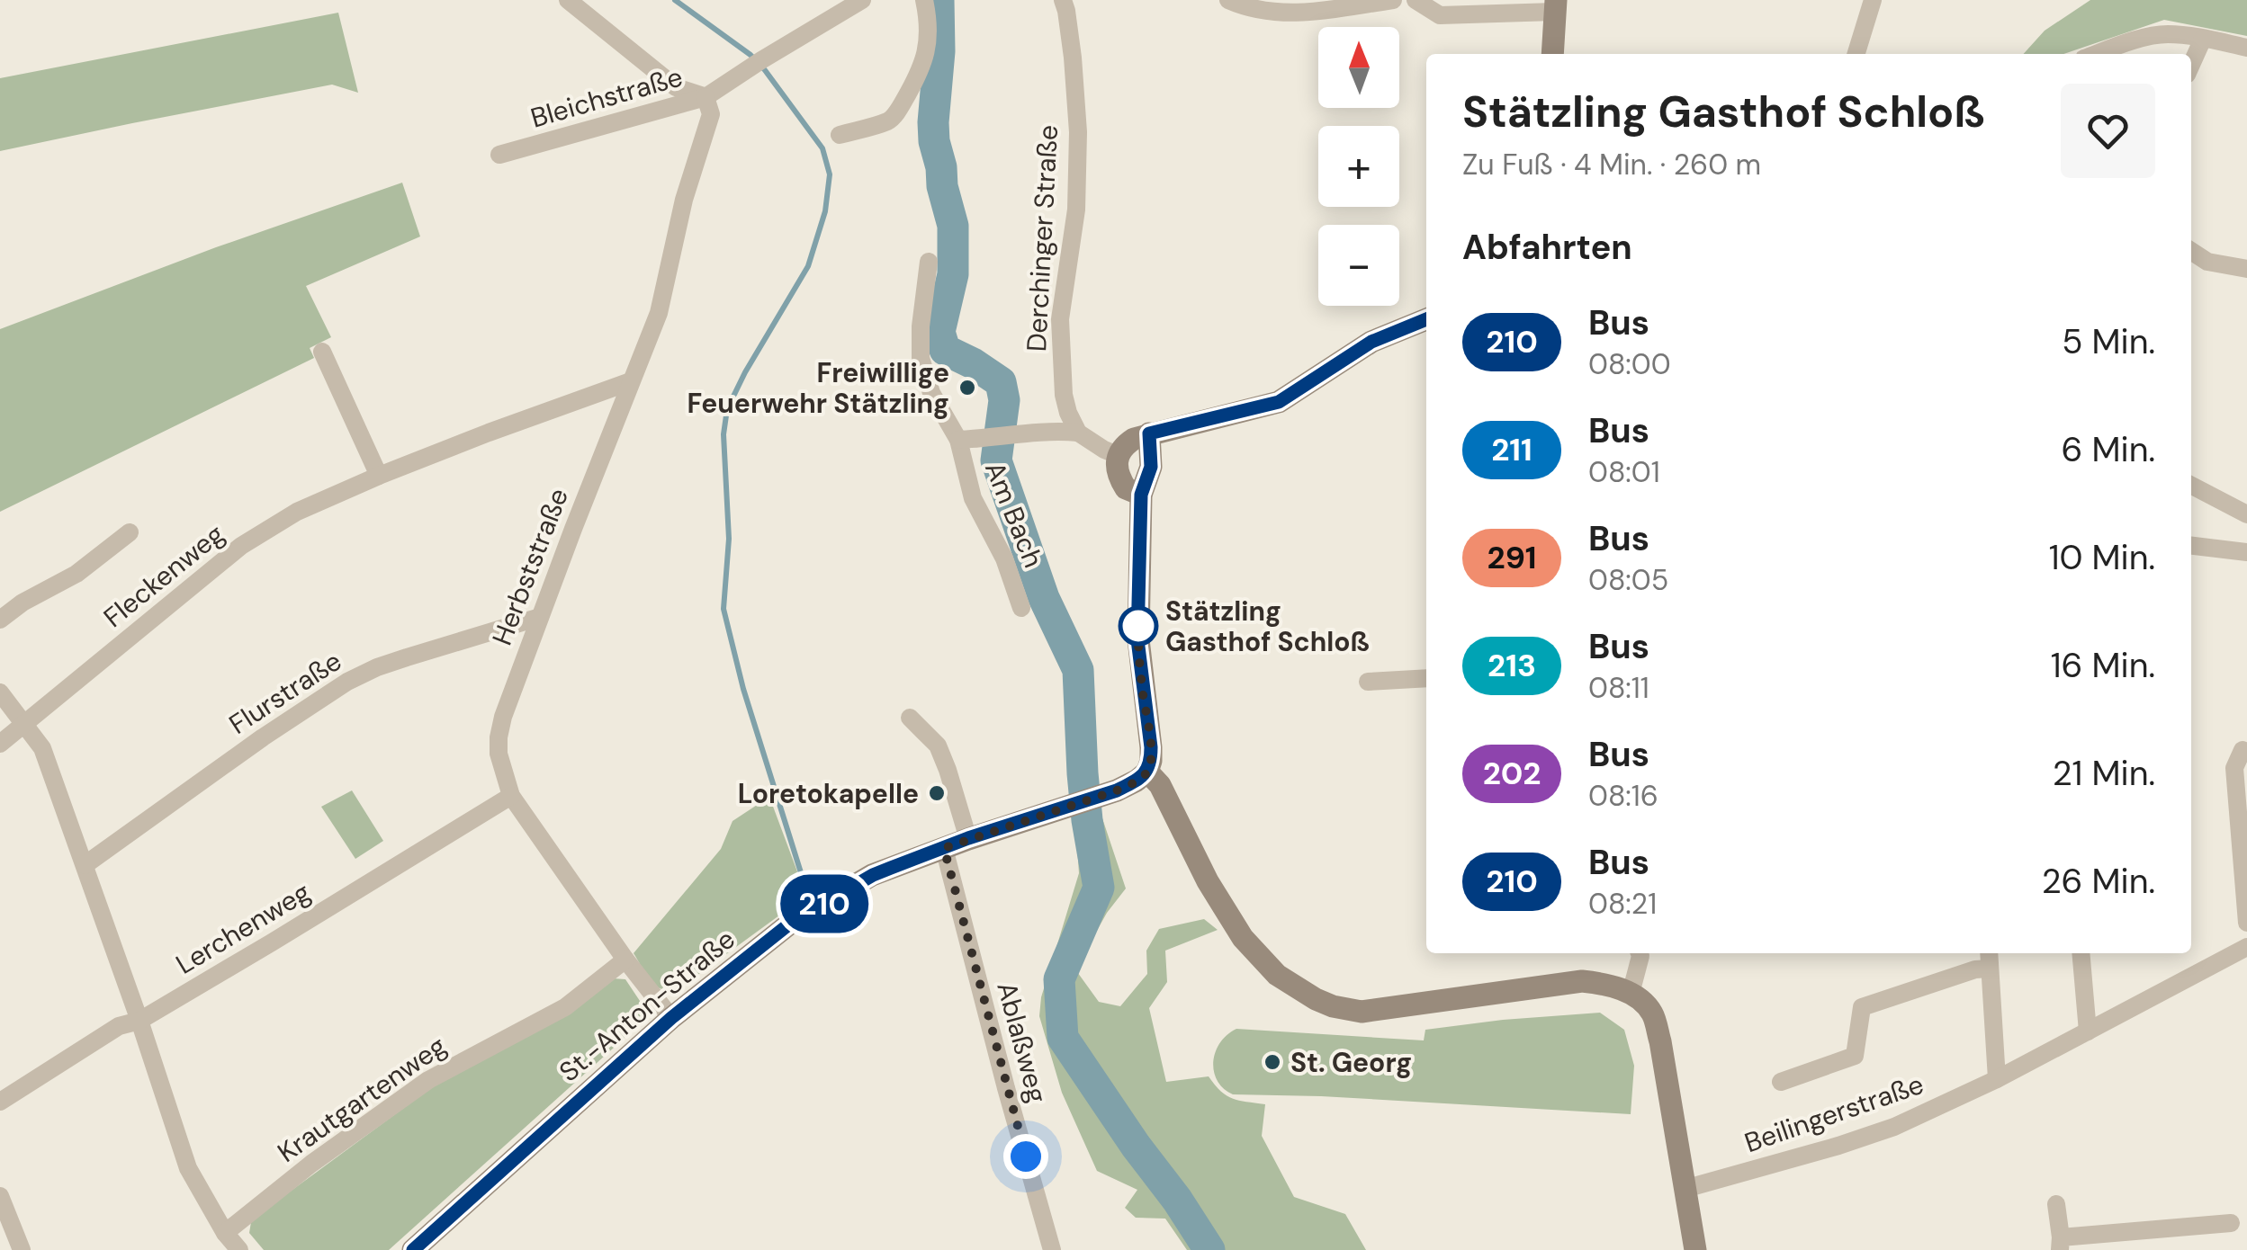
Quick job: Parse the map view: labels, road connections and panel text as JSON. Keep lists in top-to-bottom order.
{
  "streets": {
    "street": [
      "Bleichstraße",
      "Derchinger Straße",
      "Am Bach",
      "Herbststraße",
      "Fleckenweg",
      "Flurstraße",
      "Lerchenweg",
      "St.-Anton-Straße",
      "Ablaßweg",
      "Krautgartenweg",
      "Beilingerstraße"
    ]
  },
  "crossings": [
    ["Bleichstraße", "Herbststraße"],
    ["Derchinger Straße", "Am Bach"],
    ["Herbststraße", "Fleckenweg"],
    ["Herbststraße", "Flurstraße"],
    ["Herbststraße", "Lerchenweg"],
    ["Herbststraße", "St.-Anton-Straße"],
    ["Herbststraße", "Krautgartenweg"],
    ["St.-Anton-Straße", "Ablaßweg"]
  ],
  "places": [
    "Freiwillige Feuerwehr Stätzling",
    "Stätzling Gasthof Schloß",
    "Loretokapelle",
    "St. Georg"
  ],
  "lines": ["bus line 210"],
  "north": "top",
  "page": {
    "on_map": "210",
    "map_buttons": ["+", "−"],
    "heading": [
      ["Stätzling Gasthof Schloß", "Zu Fuß · 4 Min. · 260 m"],
      "Abfahrten"
    ],
    "list": [
      {
        "mark": "210",
        "name": "Bus",
        "note": "08:00",
        "value": "5 Min."
      },
      {
        "mark": "211",
        "name": "Bus",
        "note": "08:01",
        "value": "6 Min."
      },
      {
        "mark": "291",
        "name": "Bus",
        "note": "08:05",
        "value": "10 Min."
      },
      {
        "mark": "213",
        "name": "Bus",
        "note": "08:11",
        "value": "16 Min."
      },
      {
        "mark": "202",
        "name": "Bus",
        "note": "08:16",
        "value": "21 Min."
      },
      {
        "mark": "210",
        "name": "Bus",
        "note": "08:21",
        "value": "26 Min."
      }
    ]
  }
}
